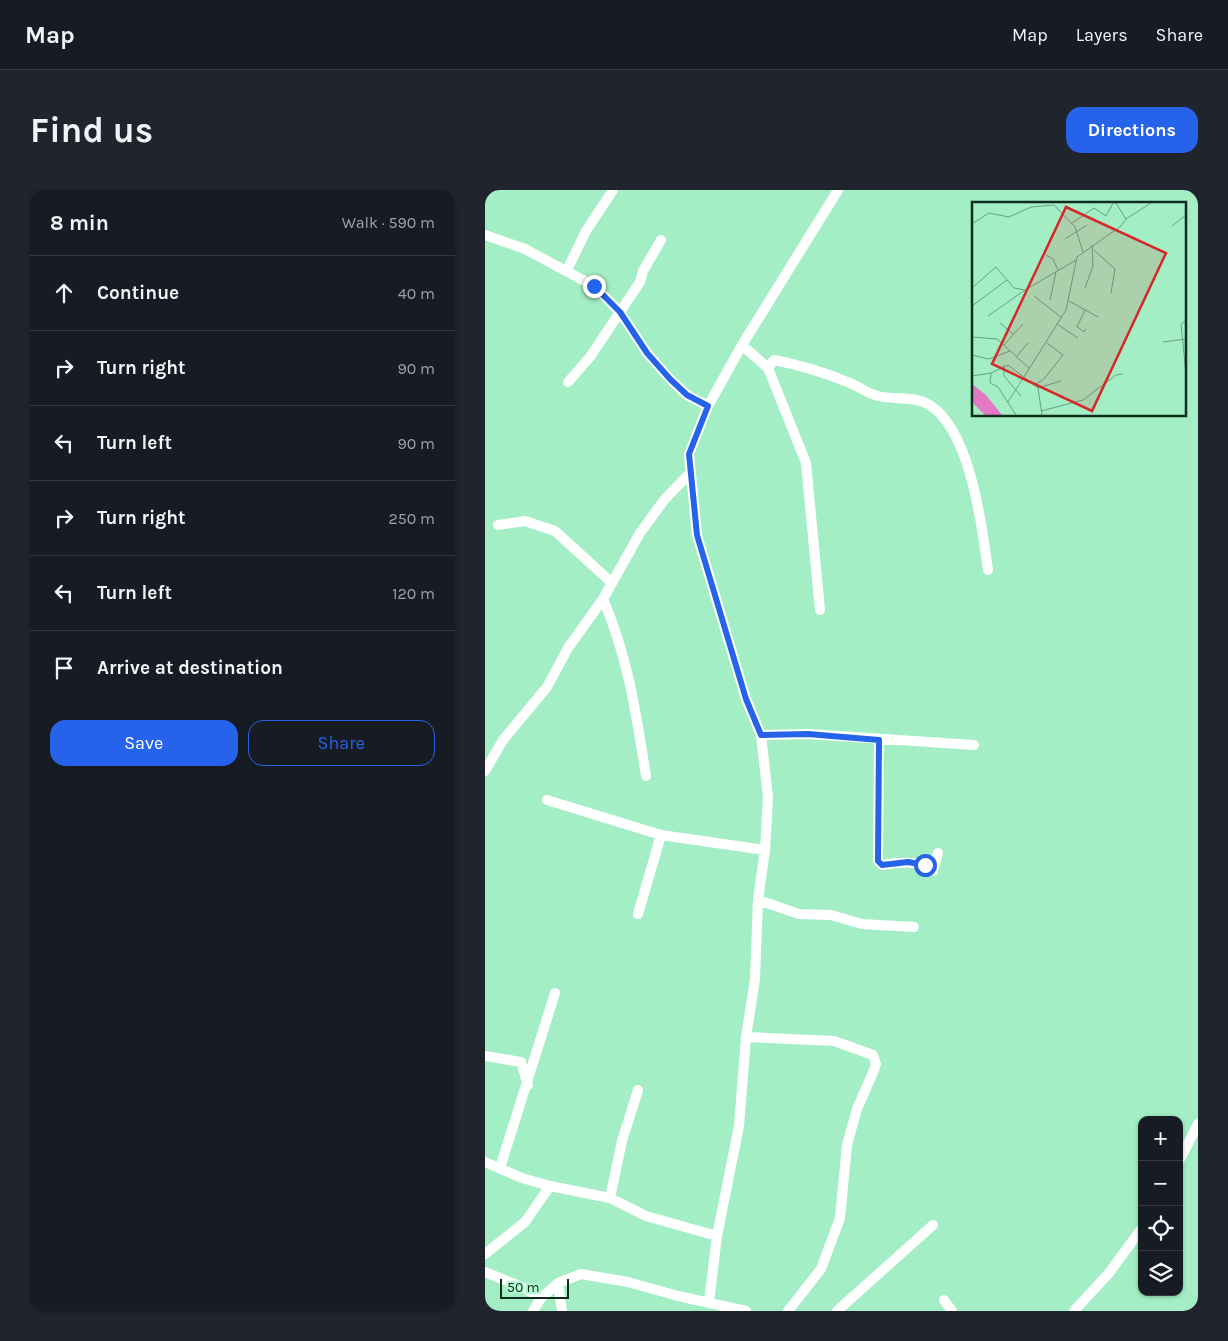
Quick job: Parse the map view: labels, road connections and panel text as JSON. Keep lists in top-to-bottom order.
{
  "scale_bar": "50 m",
  "page": {
    "header": "Map",
    "nav": ["Map", "Layers", "Share"],
    "buttons": [
      "Directions",
      ["Save", "Share"]
    ],
    "title": "Find us",
    "heading": ["8 min", "Walk · 590 m"],
    "list": [
      ["Continue", "40 m"],
      ["Turn right", "90 m"],
      ["Turn left", "90 m"],
      ["Turn right", "250 m"],
      ["Turn left", "120 m"],
      "Arrive at destination"
    ],
    "map_buttons": ["+", "−"],
    "scale": "50 m"
  }
}
